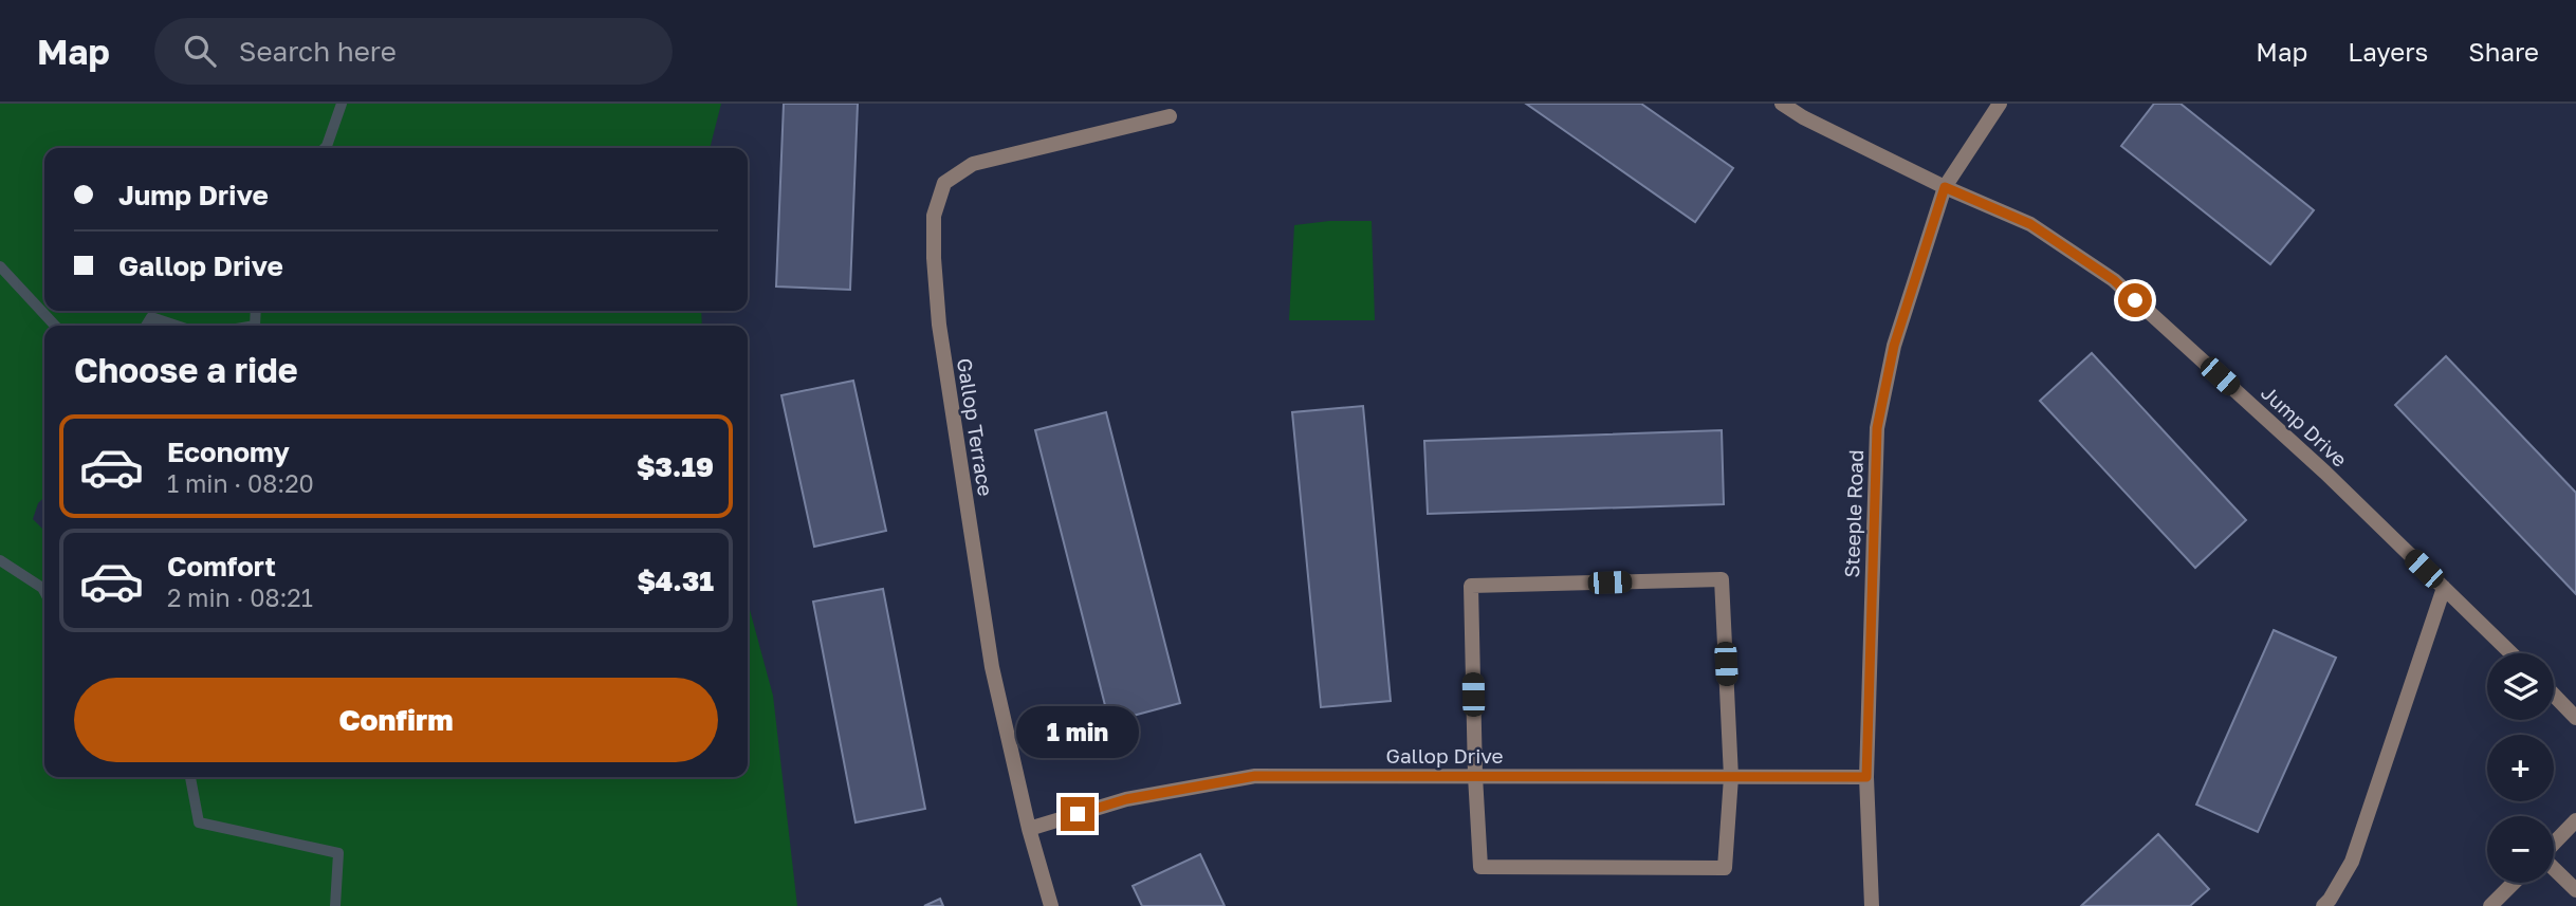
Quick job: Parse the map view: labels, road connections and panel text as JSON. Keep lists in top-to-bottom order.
{
  "streets": {
    "street": [
      "Jump Drive",
      "Gallop Terrace",
      "Steeple Road",
      "Gallop Drive"
    ]
  },
  "crossings": [
    ["Jump Drive", "Steeple Road"],
    ["Gallop Terrace", "Gallop Drive"],
    ["Steeple Road", "Gallop Drive"]
  ],
  "page": {
    "header": "Map",
    "search": "Search here",
    "nav": ["Map", "Layers", "Share"],
    "banner": ["Jump Drive", "Gallop Drive"],
    "heading": "Choose a ride",
    "list": [
      {
        "name": "Economy",
        "note": "1 min · 08:20",
        "value": "$3.19"
      },
      {
        "name": "Comfort",
        "note": "2 min · 08:21",
        "value": "$4.31"
      }
    ],
    "map_buttons": ["+", "−"],
    "buttons": "Confirm",
    "bubble": "1 min"
  }
}
